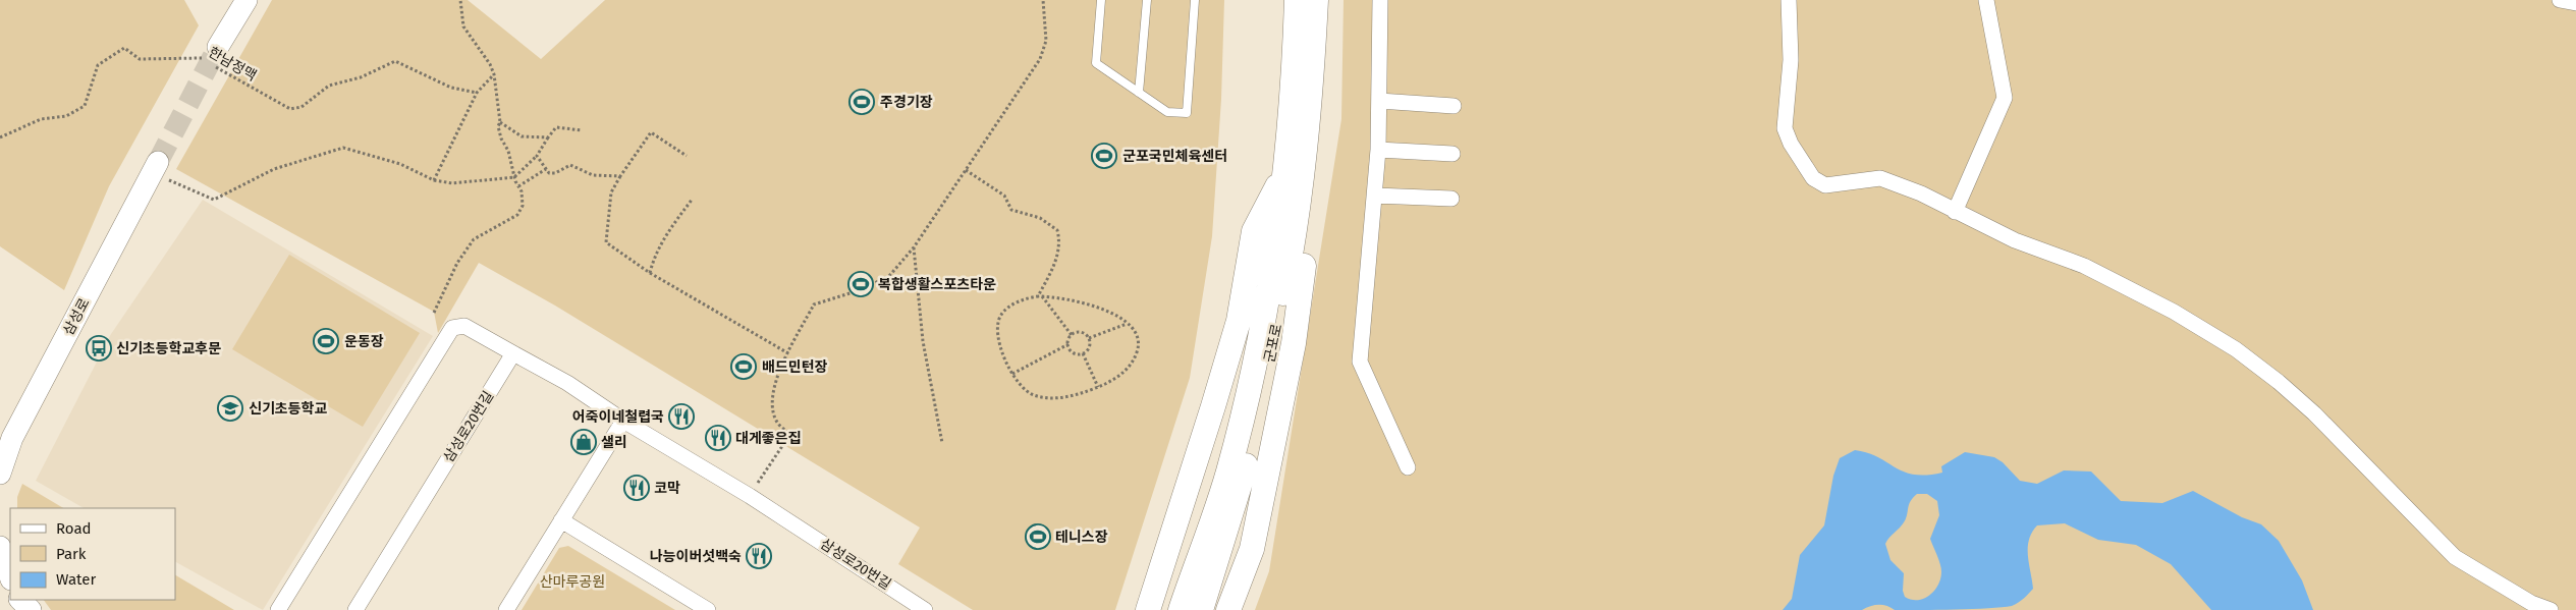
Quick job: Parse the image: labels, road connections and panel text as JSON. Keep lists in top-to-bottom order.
{
  "streets": {
    "main road": ["군포로"],
    "street": ["삼성로", "삼성로20번길"],
    "path": ["한남정맥"]
  },
  "parks": ["산마루공원"],
  "places": {
    "sports": [
      "주경기장",
      "군포국민체육센터",
      "복합생활스포츠타운",
      "운동장",
      "배드민턴장",
      "테니스장"
    ],
    "bus stop": ["신기초등학교후문"],
    "school or university": ["신기초등학교"],
    "restaurant": [
      "어죽이네철렵국",
      "대게좋은집",
      "코막",
      "나능이버섯백숙"
    ],
    "shop": ["샐리"]
  },
  "legend": ["Road", "Park", "Water"]
}
